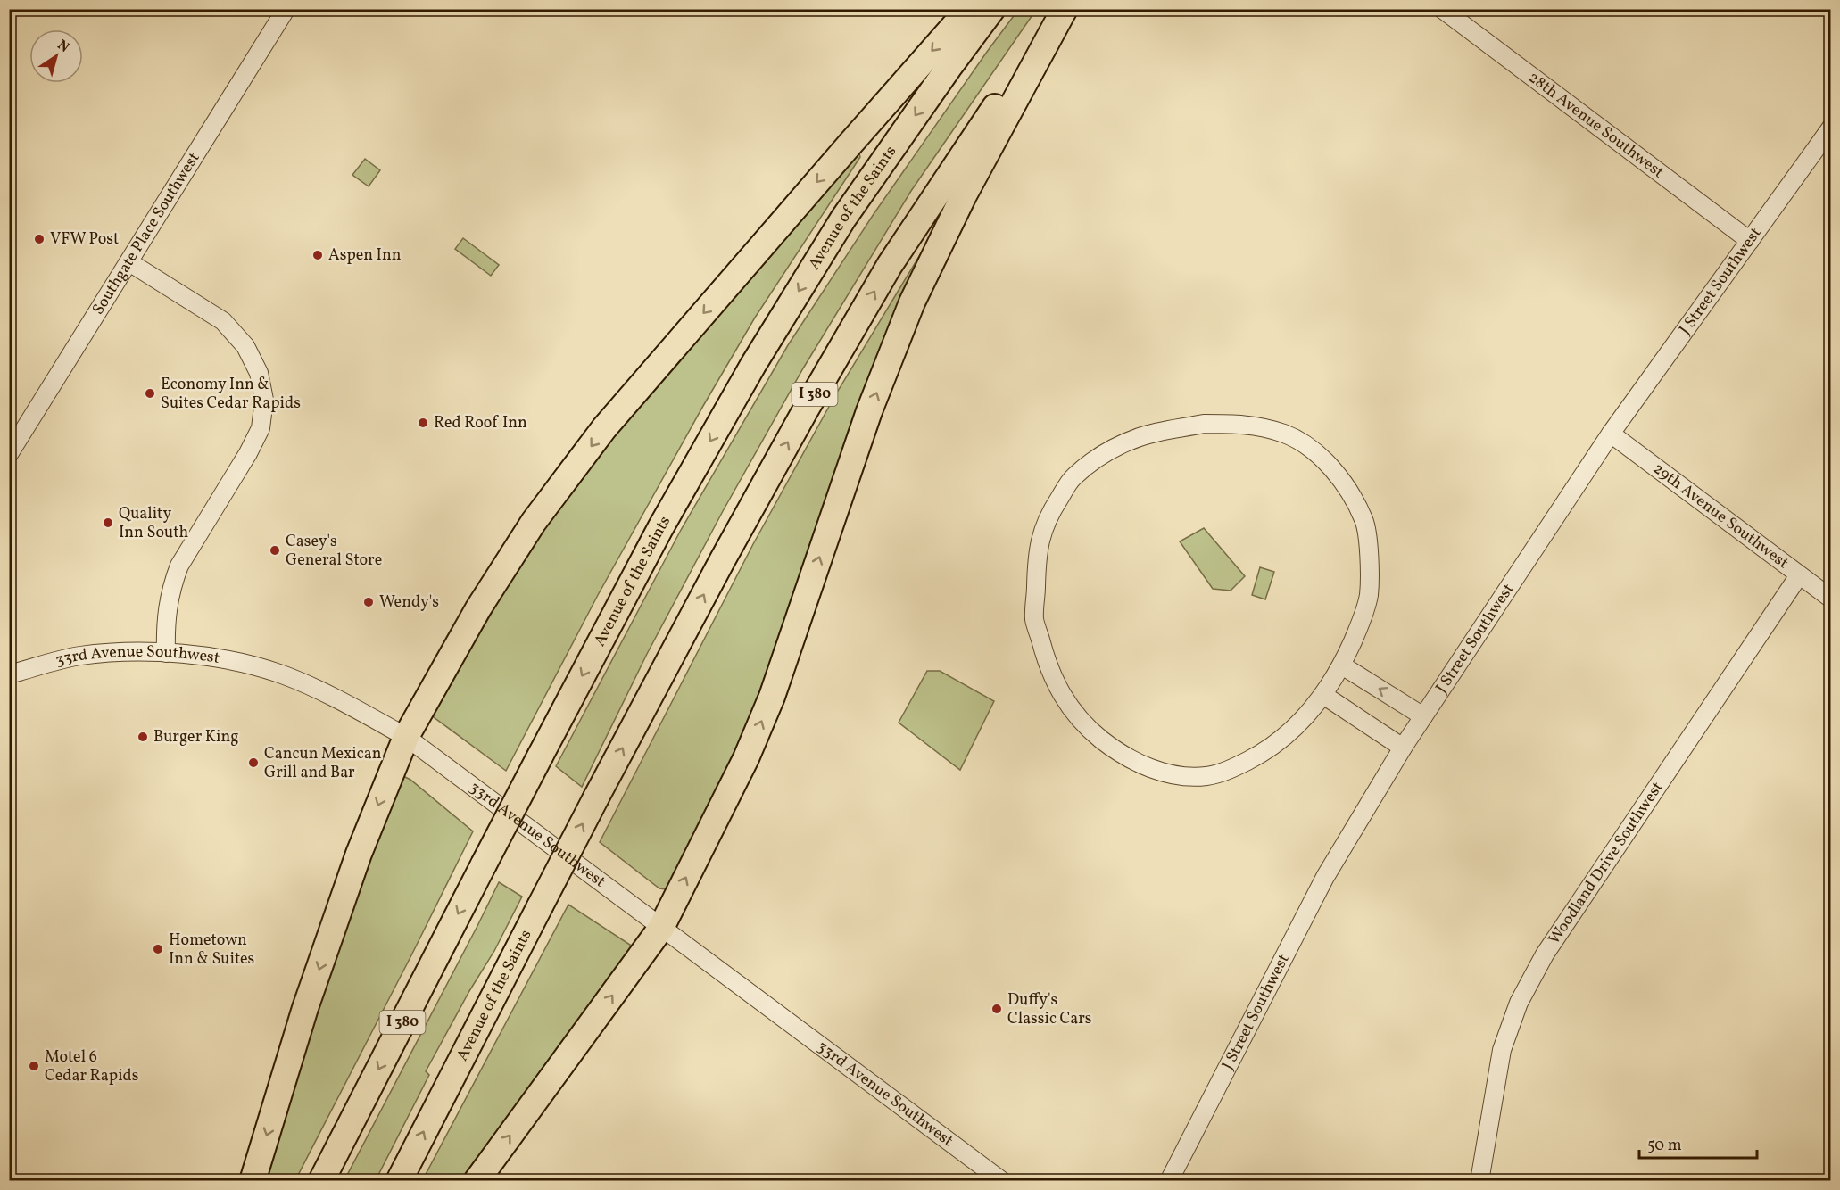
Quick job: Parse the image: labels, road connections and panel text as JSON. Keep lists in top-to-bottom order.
{
  "streets": {
    "highway": ["Avenue of the Saints", "I 380"],
    "street": [
      "28th Avenue Southwest",
      "Southgate Place Southwest",
      "J Street Southwest",
      "29th Avenue Southwest",
      "33rd Avenue Southwest",
      "Woodland Drive Southwest"
    ]
  },
  "crossings": [
    ["28th Avenue Southwest", "J Street Southwest"],
    ["J Street Southwest", "29th Avenue Southwest"],
    ["29th Avenue Southwest", "Woodland Drive Southwest"]
  ],
  "places": [
    "VFW Post",
    "Aspen Inn",
    "Economy Inn & Suites Cedar Rapids",
    "Red Roof Inn",
    "Quality Inn South",
    "Casey's General Store",
    "Wendy's",
    "Burger King",
    "Cancun Mexican Grill and Bar",
    "Hometown Inn & Suites",
    "Duffy's Classic Cars",
    "Motel 6 Cedar Rapids"
  ],
  "scale_bar": "50 m",
  "north": "top right"
}
